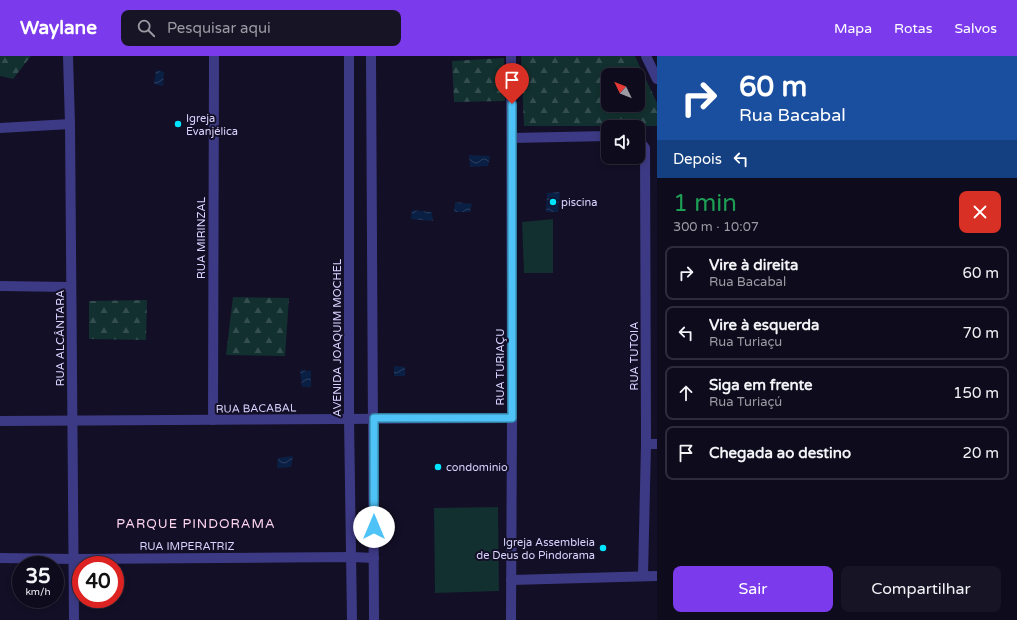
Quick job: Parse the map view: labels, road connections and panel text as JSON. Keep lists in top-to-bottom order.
{
  "streets": {
    "street": [
      "RUA MIRINZAL",
      "RUA ALCÂNTARA",
      "AVENIDA JOAQUIM MOCHEL",
      "RUA TUTOIA",
      "RUA TURIAÇU",
      "RUA BACABAL",
      "RUA IMPERATRIZ"
    ]
  },
  "crossings": [
    ["RUA MIRINZAL", "RUA BACABAL"],
    ["RUA ALCÂNTARA", "RUA BACABAL"],
    ["AVENIDA JOAQUIM MOCHEL", "RUA BACABAL"],
    ["AVENIDA JOAQUIM MOCHEL", "RUA IMPERATRIZ"],
    ["RUA TURIAÇU", "RUA BACABAL"]
  ],
  "districts": ["PARQUE PINDORAMA"],
  "places": [
    "Igreja Evanjélica",
    "piscina",
    "condominio",
    "Igreja Assembleia de Deus do Pindorama"
  ],
  "north": "top left",
  "page": {
    "header": "Waylane",
    "search": "Pesquisar aqui",
    "nav": ["Mapa", "Rotas", "Salvos"],
    "turn": ["60 m", "Rua Bacabal"],
    "then": "Depois",
    "heading": ["1 min", "300 m · 10:07"],
    "list": [
      {
        "name": "Vire à direita",
        "note": "Rua Bacabal",
        "value": "60 m"
      },
      {
        "name": "Vire à esquerda",
        "note": "Rua Turiaçu",
        "value": "70 m"
      },
      {
        "name": "Siga em frente",
        "note": "Rua Turiaçú",
        "value": "150 m"
      },
      {
        "name": "Chegada ao destino",
        "value": "20 m"
      }
    ],
    "speed": "35 km/h",
    "limit": "40",
    "buttons": ["Sair", "Compartilhar"]
  }
}
